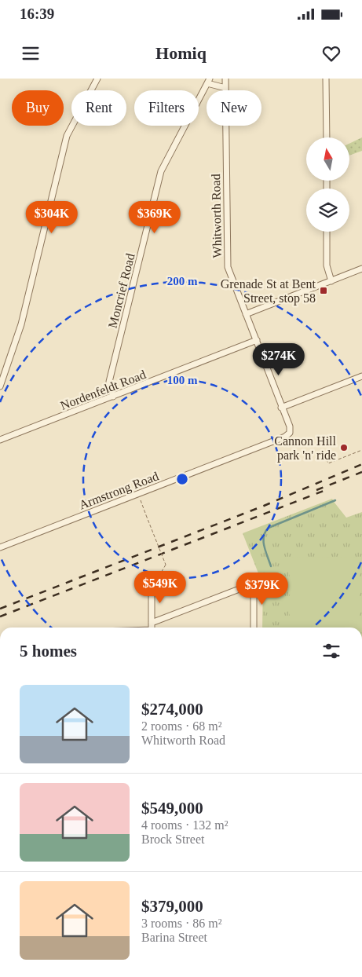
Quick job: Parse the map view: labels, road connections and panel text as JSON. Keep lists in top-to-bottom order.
{
  "streets": {
    "street": [
      "Whitworth Road",
      "Moncrief Road",
      "Nordenfeldt Road",
      "Armstrong Road"
    ]
  },
  "crossings": [
    ["Whitworth Road", "Moncrief Road"],
    ["Whitworth Road", "Nordenfeldt Road"],
    ["Whitworth Road", "Armstrong Road"],
    ["Moncrief Road", "Nordenfeldt Road"]
  ],
  "places": {
    "transit": ["Grenade St at Bent Street, stop 58"],
    "other": ["Cannon Hill park 'n' ride"]
  },
  "north": "top",
  "page": {
    "status": "16:39",
    "header": "Homiq",
    "chip": [
      "Buy",
      "Rent",
      "Filters",
      "New"
    ],
    "price": [
      "$304K",
      "$369K",
      "$274K",
      "$549K",
      "$379K"
    ],
    "heading": "5 homes",
    "list": [
      {
        "name": "$274,000",
        "note": "2 rooms · 68 m² · Whitworth Road"
      },
      {
        "name": "$549,000",
        "note": "4 rooms · 132 m² · Brock Street"
      },
      {
        "name": "$379,000",
        "note": "3 rooms · 86 m² · Barina Street"
      }
    ]
  },
  "rings": ["200 m", "100 m"]
}
